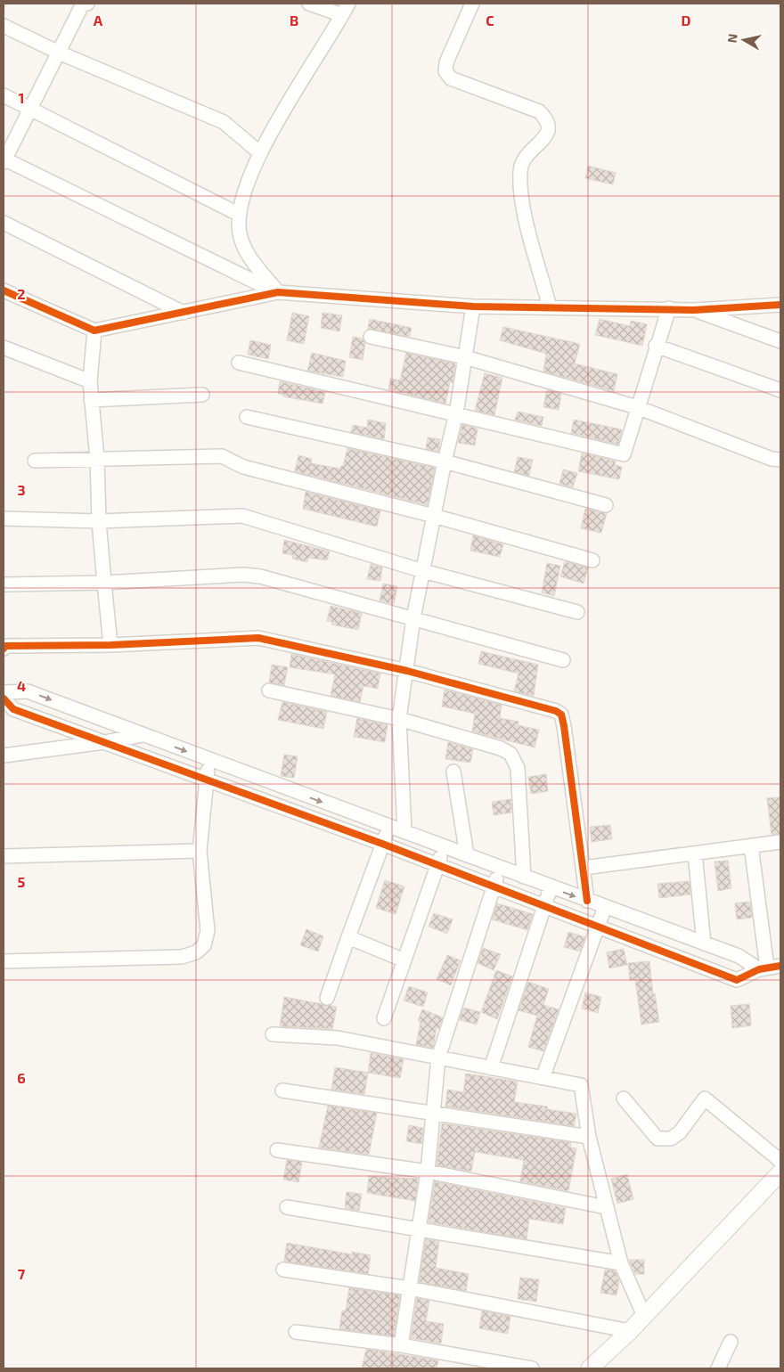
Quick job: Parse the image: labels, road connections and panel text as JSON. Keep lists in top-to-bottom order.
{
  "north": "left",
  "grid": {
    "columns": [
      "A",
      "B",
      "C",
      "D"
    ],
    "rows": [
      "1",
      "2",
      "3",
      "4",
      "5",
      "6",
      "7"
    ]
  }
}
